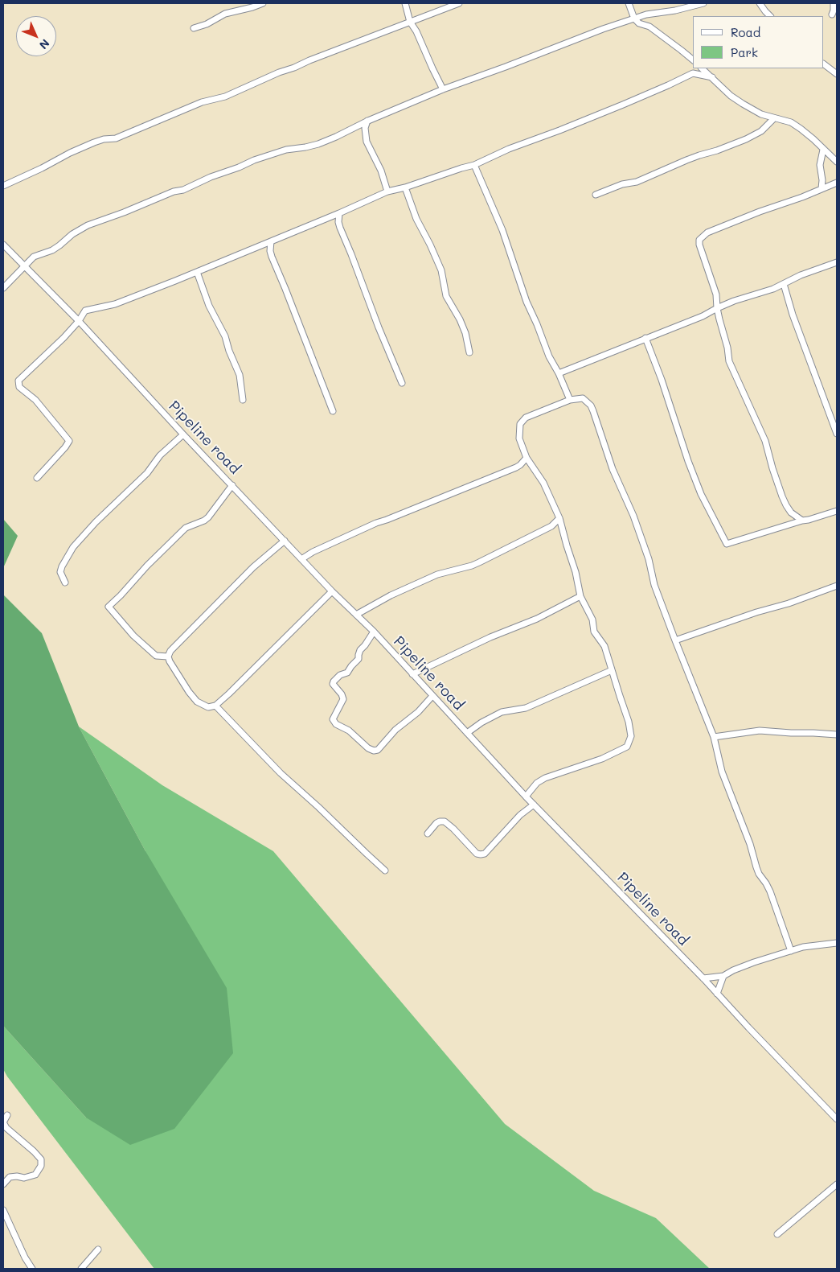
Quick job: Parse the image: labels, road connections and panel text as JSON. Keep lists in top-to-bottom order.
{
  "streets": {
    "street": ["Pipeline road"]
  },
  "legend": ["Road", "Park"],
  "north": "bottom right"
}
